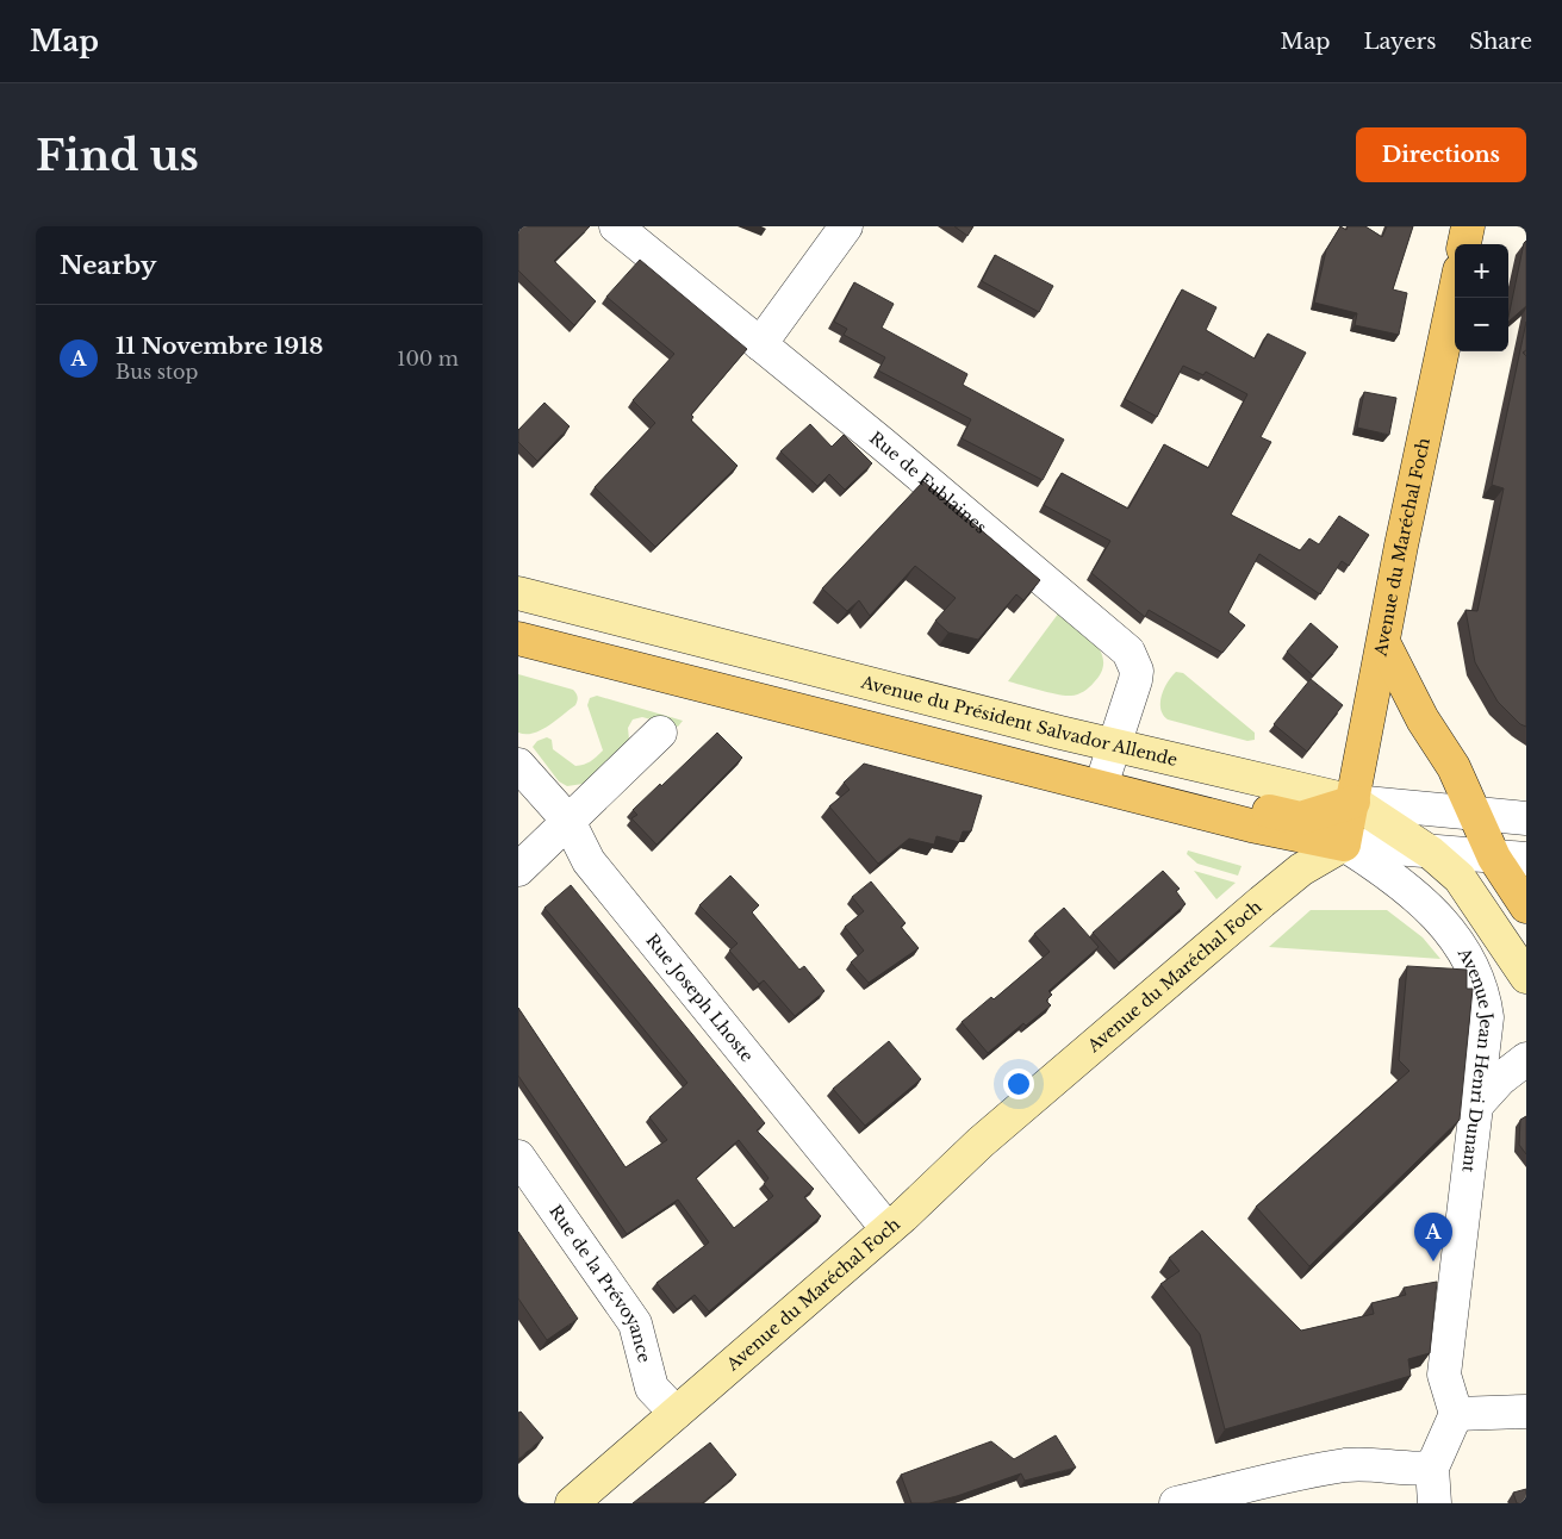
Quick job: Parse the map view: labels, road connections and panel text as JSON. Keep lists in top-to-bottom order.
{
  "streets": {
    "main road": ["Avenue du Maréchal Foch", "Avenue du Président Salvador Allende"],
    "street": [
      "Rue de Fublaines",
      "Rue Joseph Lhoste",
      "Avenue Jean Henri Dunant",
      "Rue de la Prévoyance"
    ]
  },
  "crossings": [
    ["Rue de Fublaines", "Avenue du Président Salvador Allende"],
    ["Avenue du Maréchal Foch", "Avenue du Président Salvador Allende"],
    ["Avenue du Maréchal Foch", "Rue Joseph Lhoste"],
    ["Avenue du Maréchal Foch", "Avenue Jean Henri Dunant"],
    ["Avenue du Maréchal Foch", "Rue de la Prévoyance"],
    ["Avenue du Président Salvador Allende", "Avenue Jean Henri Dunant"]
  ],
  "page": {
    "header": "Map",
    "nav": ["Map", "Layers", "Share"],
    "buttons": "Directions",
    "title": "Find us",
    "heading": "Nearby",
    "map_buttons": ["+", "−"],
    "list": [
      {
        "mark": "A",
        "name": "11 Novembre 1918",
        "note": "Bus stop",
        "value": "100 m"
      }
    ],
    "pins": "A"
  }
}
